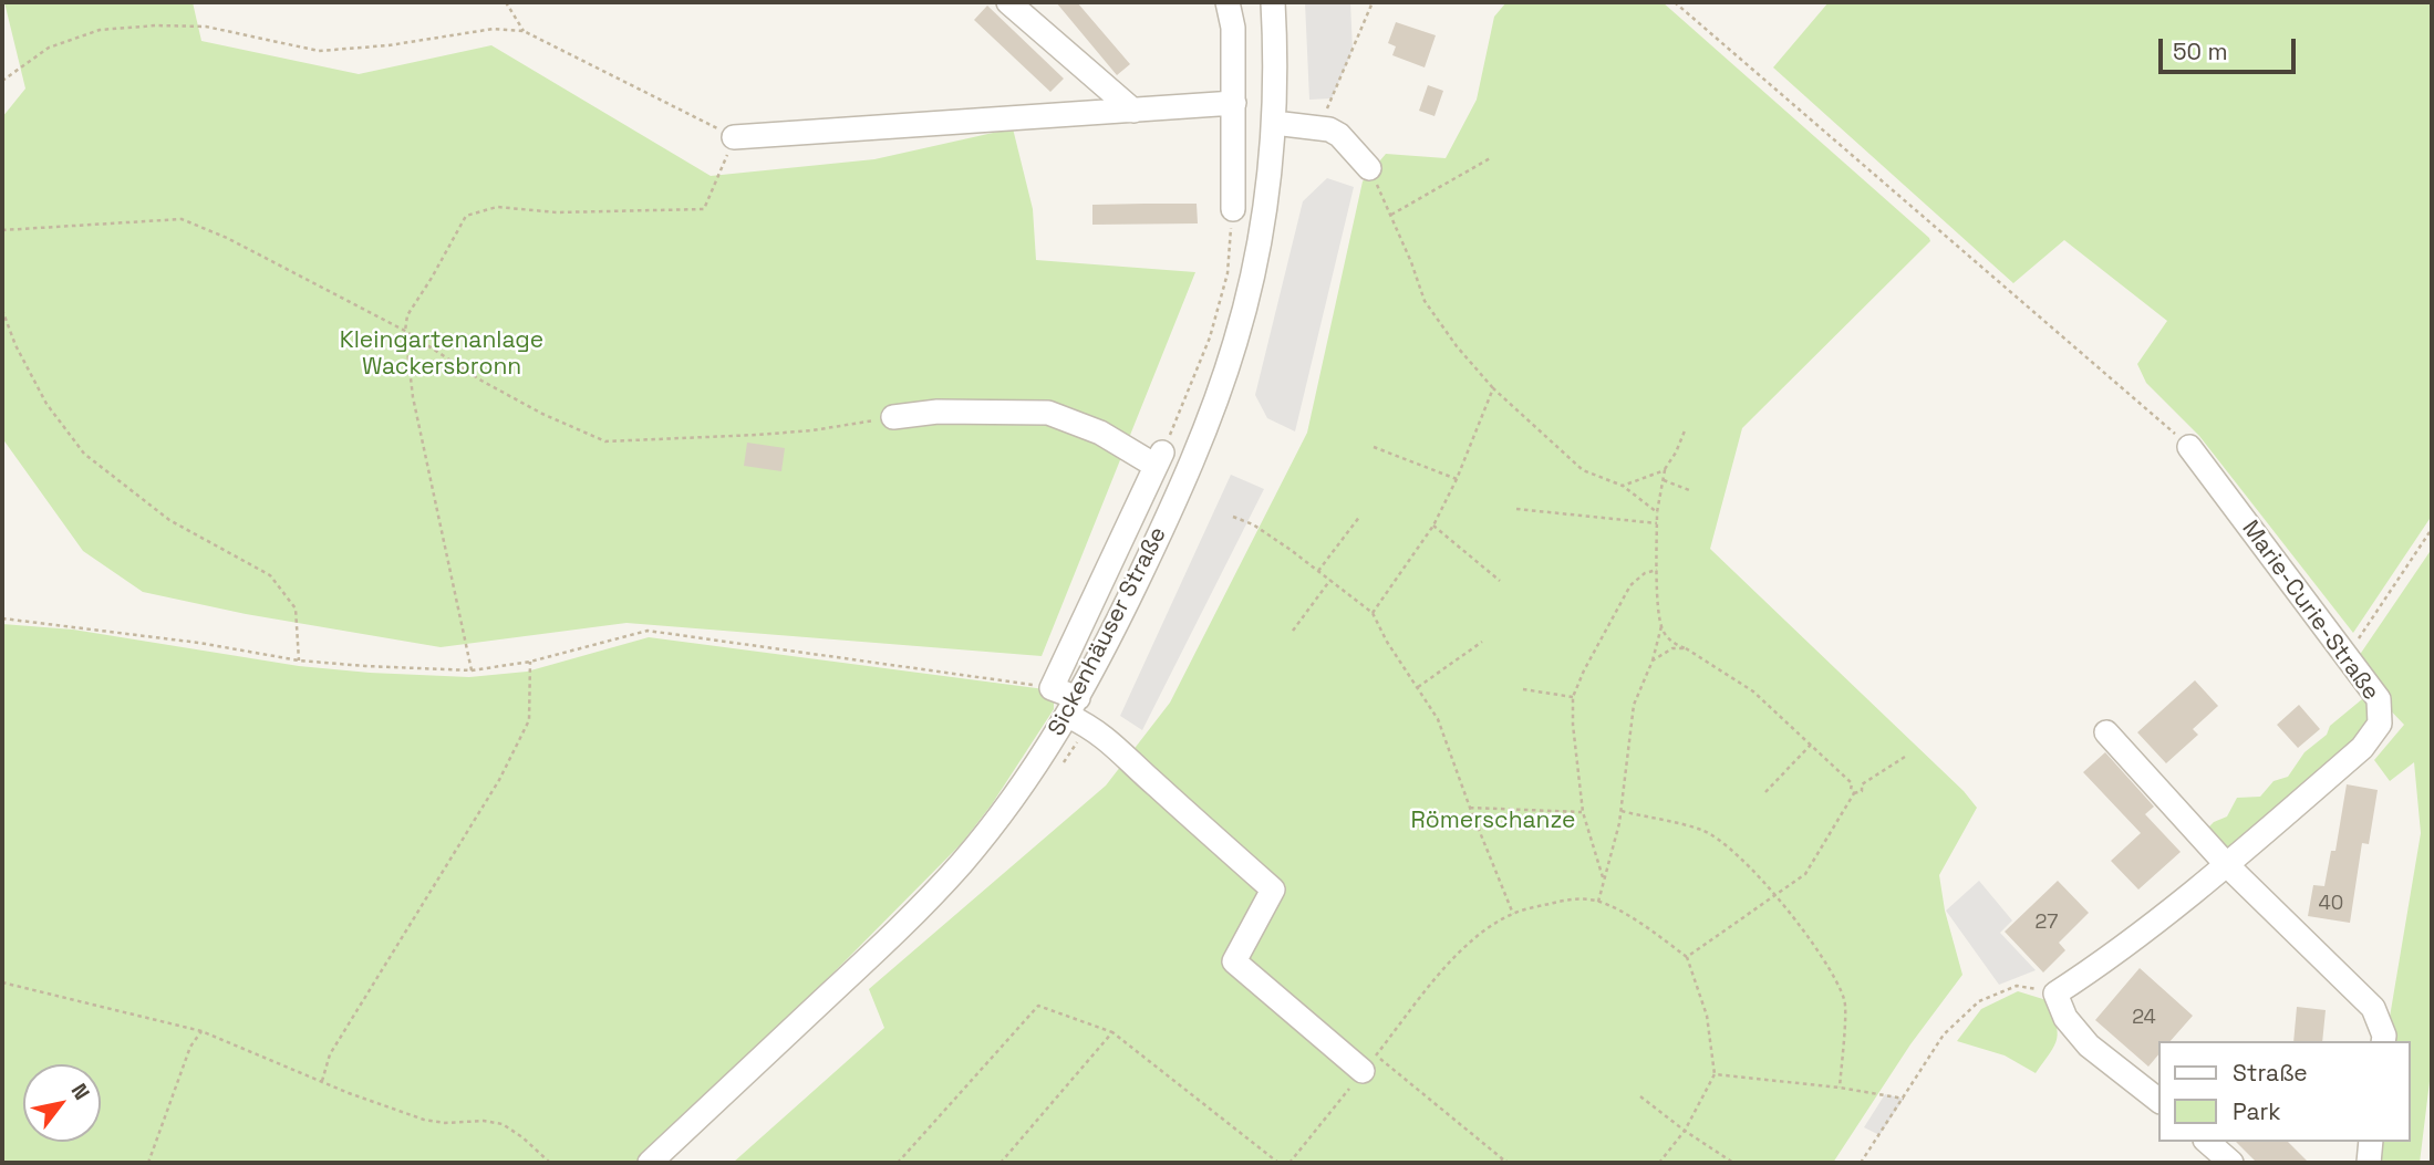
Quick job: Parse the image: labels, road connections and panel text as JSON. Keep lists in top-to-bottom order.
{
  "streets": {
    "street": ["Marie-Curie-Straße", "Sickenhäuser Straße"]
  },
  "parks": ["Kleingartenanlage Wackersbronn", "Römerschanze"],
  "house_numbers": ["40", "27", "24"],
  "legend": ["Straße", "Park"],
  "scale_bar": "50 m",
  "north": "top right"
}
